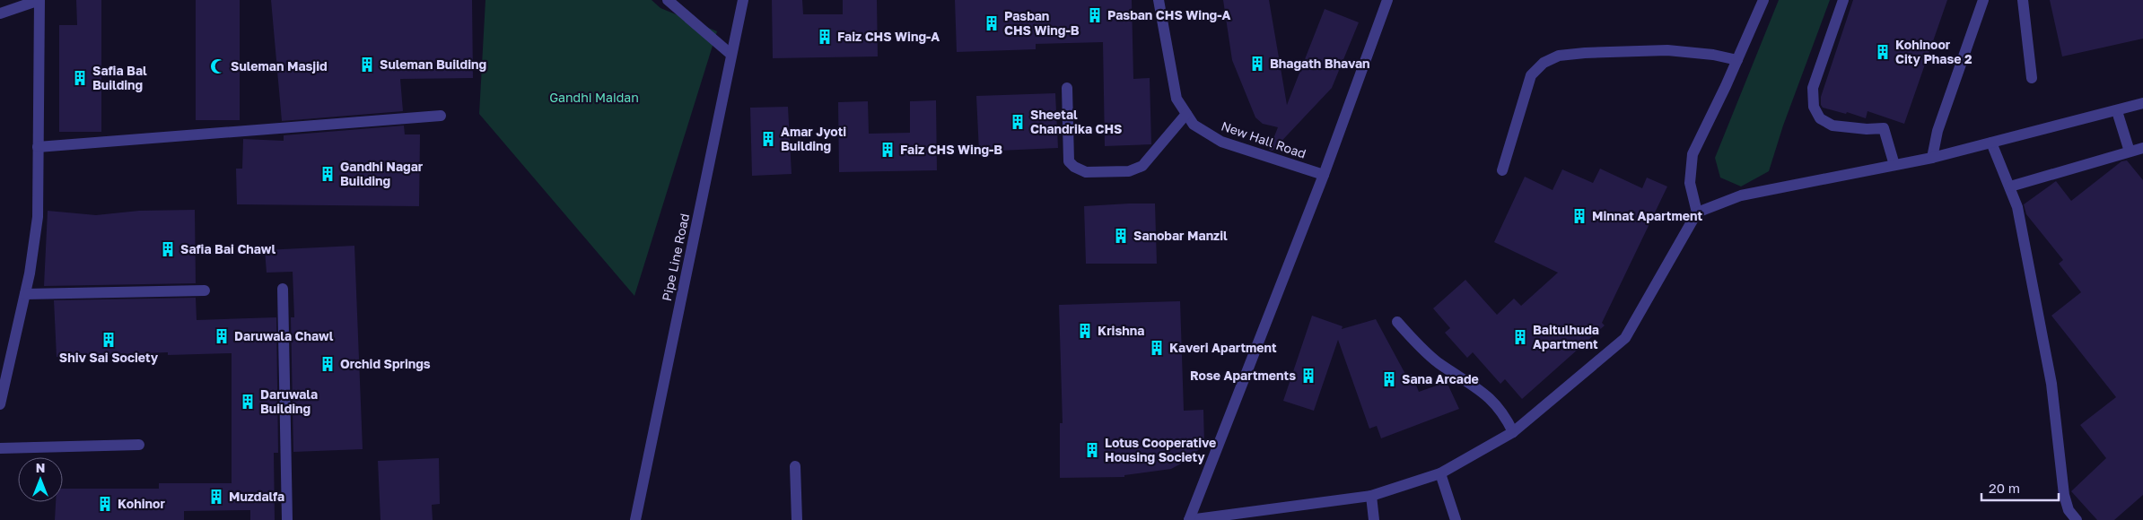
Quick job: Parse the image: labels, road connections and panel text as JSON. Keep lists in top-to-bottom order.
{
  "streets": {
    "street": ["New Hall Road", "Pipe Line Road"]
  },
  "parks": ["Gandhi Maidan"],
  "places": {
    "building": [
      "Pasban CHS Wing-A",
      "Pasban CHS Wing-B",
      "Faiz CHS Wing-A",
      "Kohinoor City Phase 2",
      "Bhagath Bhavan",
      "Suleman Building",
      "Safia Bal Building",
      "Sheetal Chandrika CHS",
      "Amar Jyoti Building",
      "Faiz CHS Wing-B",
      "Gandhi Nagar Building",
      "Minnat Apartment",
      "Sanobar Manzil",
      "Safia Bai Chawl",
      "Krishna",
      "Daruwala Chawl",
      "Baitulhuda Apartment",
      "Shiv Sai Society",
      "Kaveri Apartment",
      "Orchid Springs",
      "Rose Apartments",
      "Sana Arcade",
      "Daruwala Building",
      "Lotus Cooperative Housing Society",
      "Muzdalfa",
      "Kohinor"
    ],
    "mosque": ["Suleman Masjid"]
  },
  "scale_bar": "20 m",
  "north": "top"
}
